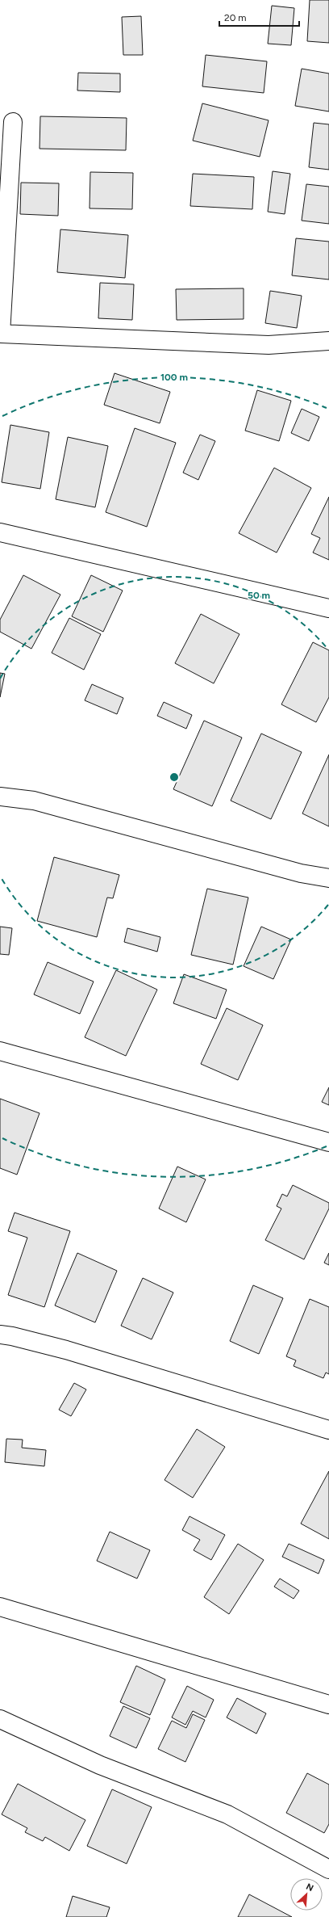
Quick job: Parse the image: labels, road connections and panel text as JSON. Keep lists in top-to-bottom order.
{
  "scale_bar": "20 m",
  "north": "top right",
  "rings": ["100 m", "50 m"]
}
